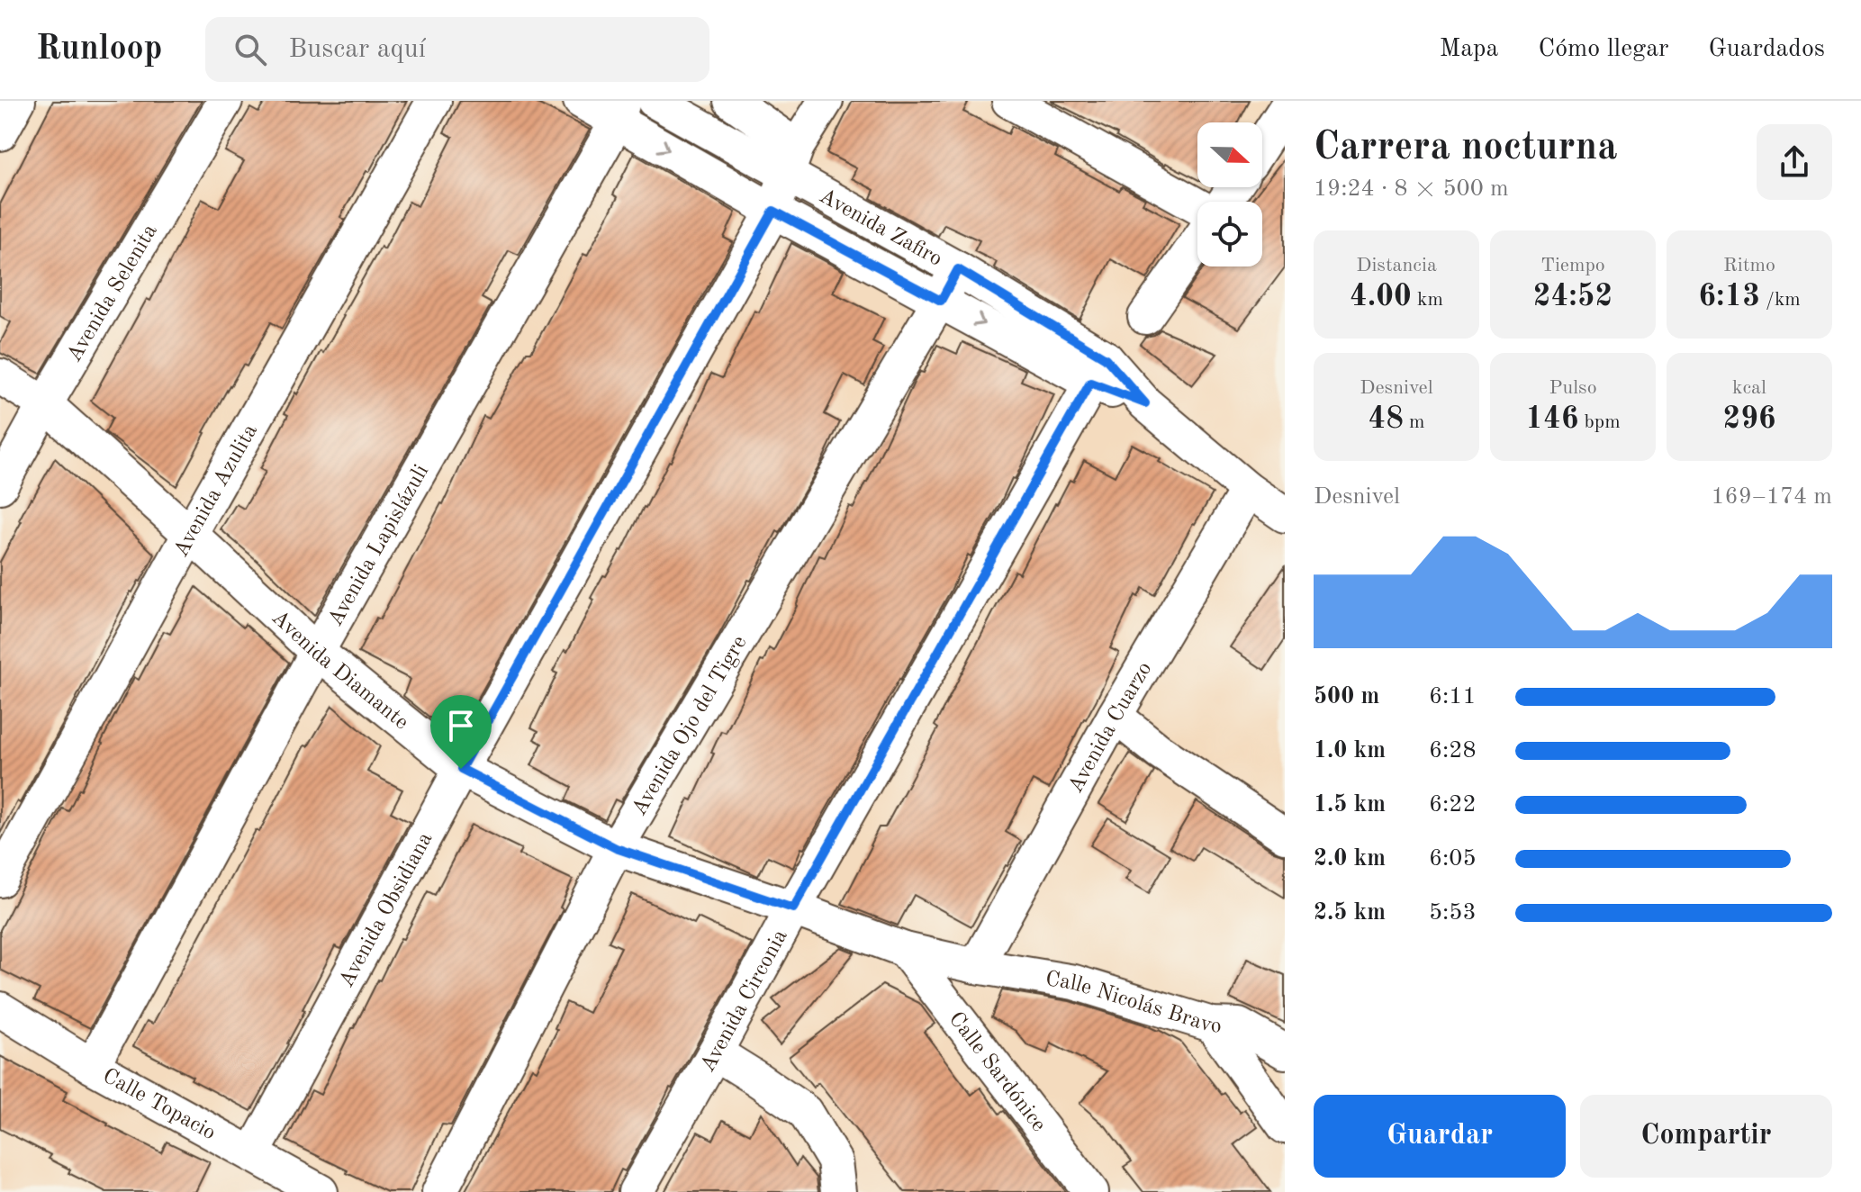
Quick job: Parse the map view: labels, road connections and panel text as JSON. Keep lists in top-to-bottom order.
{
  "streets": {
    "street": [
      "Avenida Zafiro",
      "Avenida Selenita",
      "Avenida Azulita",
      "Avenida Lapislázuli",
      "Avenida Diamante",
      "Avenida Ojo del Tigre",
      "Avenida Cuarzo",
      "Avenida Obsidiana",
      "Avenida Circonia",
      "Calle Nicolás Bravo",
      "Calle Sardónice",
      "Calle Topacio"
    ]
  },
  "crossings": [
    ["Avenida Zafiro", "Avenida Ojo del Tigre"],
    ["Avenida Zafiro", "Avenida Obsidiana"],
    ["Avenida Zafiro", "Avenida Circonia"],
    ["Avenida Selenita", "Avenida Diamante"],
    ["Avenida Azulita", "Avenida Diamante"],
    ["Avenida Lapislázuli", "Avenida Diamante"],
    ["Avenida Lapislázuli", "Calle Topacio"],
    ["Avenida Diamante", "Avenida Ojo del Tigre"],
    ["Avenida Diamante", "Avenida Cuarzo"],
    ["Avenida Diamante", "Avenida Obsidiana"],
    ["Avenida Diamante", "Avenida Circonia"],
    ["Avenida Diamante", "Calle Nicolás Bravo"],
    ["Avenida Diamante", "Calle Sardónice"],
    ["Avenida Cuarzo", "Calle Nicolás Bravo"],
    ["Avenida Obsidiana", "Calle Topacio"]
  ],
  "north": "right",
  "page": {
    "header": "Runloop",
    "search": "Buscar aquí",
    "nav": ["Mapa", "Cómo llegar", "Guardados"],
    "heading": ["Carrera nocturna", "19:24 · 8 × 500 m"],
    "stats": [
      ["Distancia", "4.00 km"],
      ["Tiempo", "24:52"],
      ["Ritmo", "6:13 /km"],
      ["Desnivel", "48 m"],
      ["Pulso", "146 bpm"],
      ["kcal", "296"]
    ],
    "chart": ["Desnivel", "169–174 m"],
    "list": [
      {
        "name": "500 m",
        "note": "6:11"
      },
      {
        "name": "1.0 km",
        "note": "6:28"
      },
      {
        "name": "1.5 km",
        "note": "6:22"
      },
      {
        "name": "2.0 km",
        "note": "6:05"
      },
      {
        "name": "2.5 km",
        "note": "5:53"
      }
    ],
    "buttons": ["Guardar", "Compartir"]
  }
}
